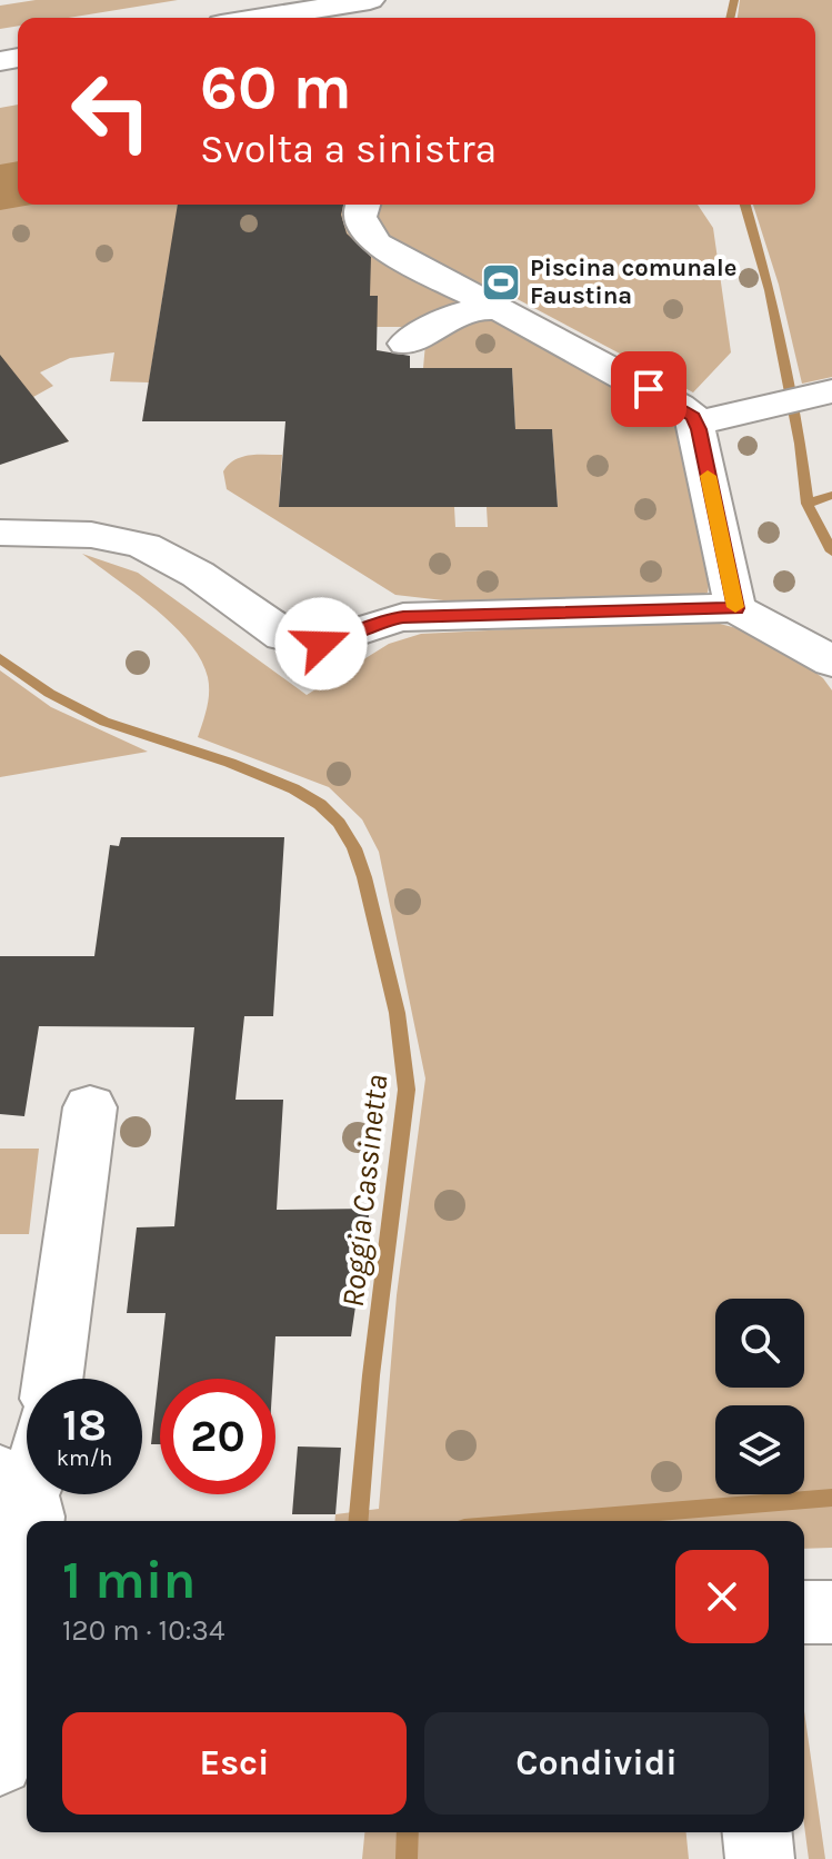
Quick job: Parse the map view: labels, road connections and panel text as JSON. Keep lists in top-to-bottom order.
{
  "water": ["Roggia Cassinetta"],
  "places": {
    "sports": ["Piscina comunale Faustina"]
  },
  "page": {
    "turn": ["60 m", "Svolta a sinistra"],
    "speed": "18 km/h",
    "limit": "20",
    "heading": ["1 min", "120 m · 10:34"],
    "buttons": ["Esci", "Condividi"]
  }
}
